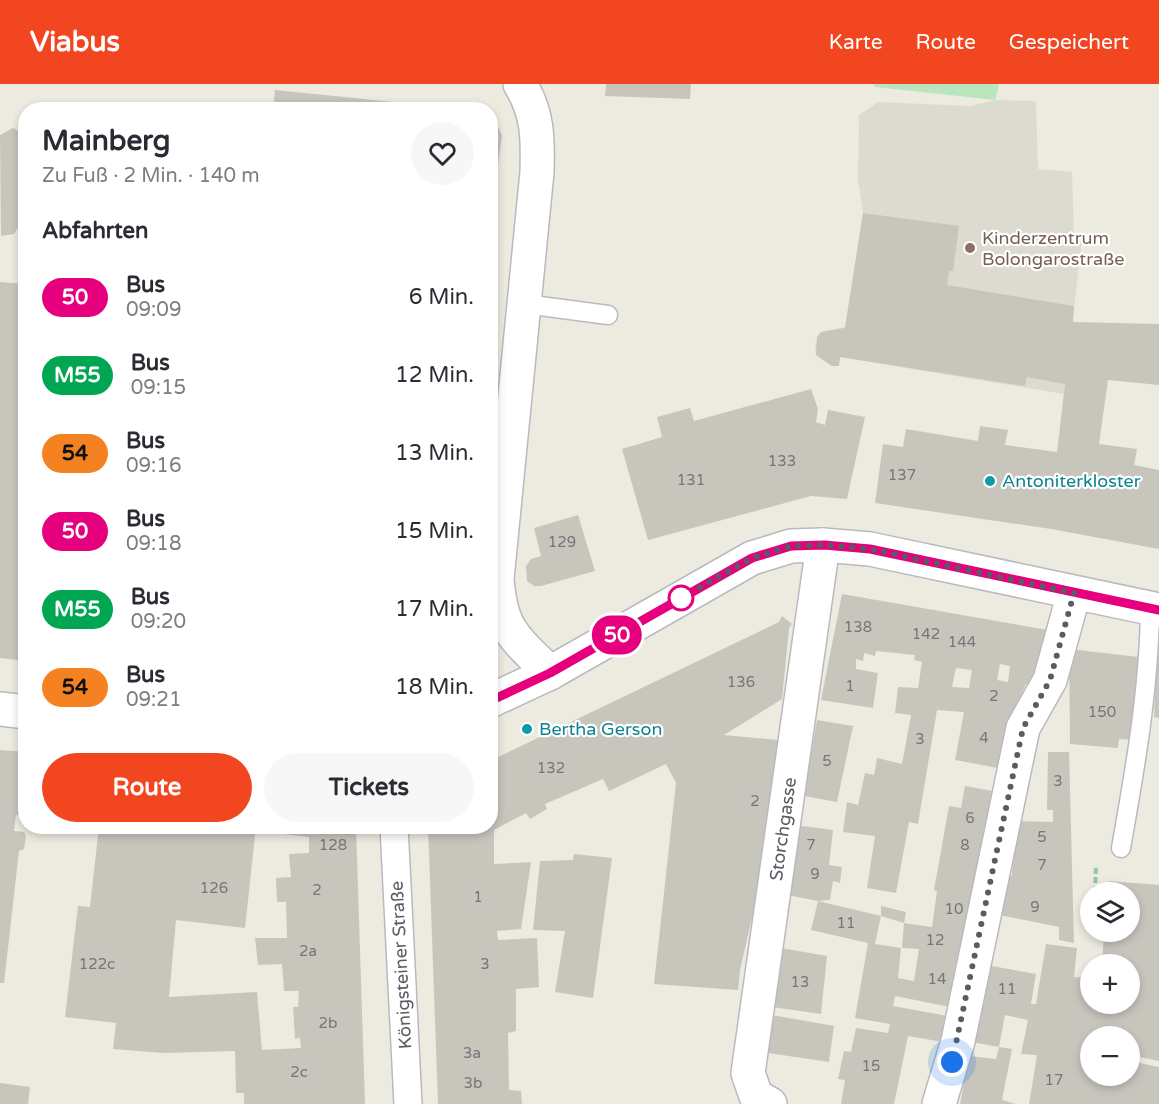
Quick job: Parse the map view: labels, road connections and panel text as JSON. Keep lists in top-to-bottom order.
{
  "streets": {
    "street": ["Storchgasse", "Königsteiner Straße"]
  },
  "places": ["Kinderzentrum Bolongarostraße", "Antoniterkloster", "Bertha Gerson"],
  "lines": ["bus line 50"],
  "house_numbers": [
    "133",
    "137",
    "131",
    "129",
    "138",
    "142",
    "144",
    "136",
    "1",
    "2",
    "150",
    "4",
    "3",
    "5",
    "132",
    "3",
    "2",
    "6",
    "5",
    "128",
    "7",
    "8",
    "7",
    "9",
    "126",
    "2",
    "1",
    "9",
    "10",
    "11",
    "12",
    "2a",
    "122c",
    "3",
    "14",
    "13",
    "11",
    "2b",
    "3a",
    "15",
    "2c",
    "17",
    "3b"
  ],
  "page": {
    "header": "Viabus",
    "nav": ["Karte", "Route", "Gespeichert"],
    "on_map": "50",
    "heading": [
      ["Mainberg", "Zu Fuß · 2 Min. · 140 m"],
      "Abfahrten"
    ],
    "list": [
      {
        "mark": "50",
        "name": "Bus",
        "note": "09:09",
        "value": "6 Min."
      },
      {
        "mark": "M55",
        "name": "Bus",
        "note": "09:15",
        "value": "12 Min."
      },
      {
        "mark": "54",
        "name": "Bus",
        "note": "09:16",
        "value": "13 Min."
      },
      {
        "mark": "50",
        "name": "Bus",
        "note": "09:18",
        "value": "15 Min."
      },
      {
        "mark": "M55",
        "name": "Bus",
        "note": "09:20",
        "value": "17 Min."
      },
      {
        "mark": "54",
        "name": "Bus",
        "note": "09:21",
        "value": "18 Min."
      }
    ],
    "buttons": ["Route", "Tickets"],
    "map_buttons": ["+", "−"]
  }
}
